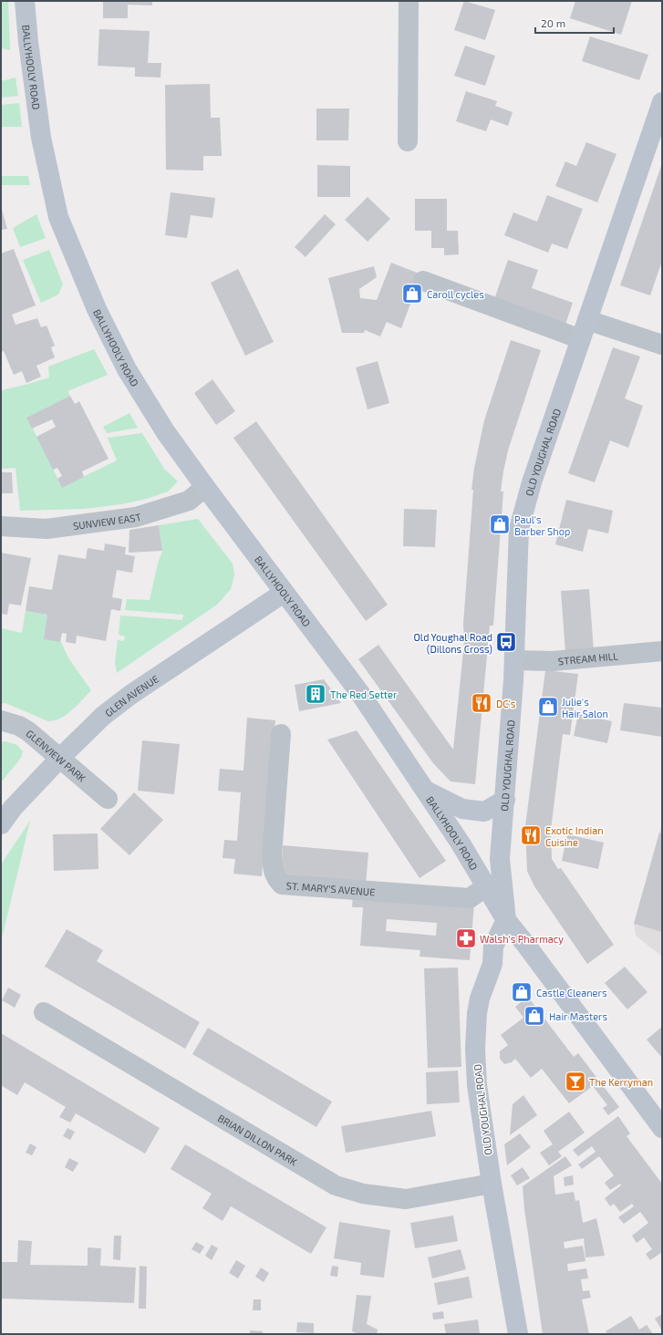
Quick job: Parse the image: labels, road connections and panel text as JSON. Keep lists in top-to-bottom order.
{
  "streets": {
    "street": [
      "BALLYHOOLY ROAD",
      "OLD YOUGHAL ROAD",
      "SUNVIEW EAST",
      "STREAM HILL",
      "GLEN AVENUE",
      "GLENVIEW PARK",
      "ST. MARY'S AVENUE",
      "BRIAN DILLON PARK"
    ]
  },
  "crossings": [
    ["BALLYHOOLY ROAD", "OLD YOUGHAL ROAD"],
    ["BALLYHOOLY ROAD", "SUNVIEW EAST"],
    ["BALLYHOOLY ROAD", "GLEN AVENUE"],
    ["BALLYHOOLY ROAD", "ST. MARY'S AVENUE"],
    ["OLD YOUGHAL ROAD", "STREAM HILL"],
    ["OLD YOUGHAL ROAD", "BRIAN DILLON PARK"],
    ["GLEN AVENUE", "GLENVIEW PARK"]
  ],
  "places": {
    "shop": [
      "Caroll cycles",
      "Paul's Barber Shop",
      "Julie's Hair Salon",
      "Castle Cleaners",
      "Hair Masters"
    ],
    "bus stop": ["Old Youghal Road (Dillons Cross)"],
    "building": ["The Red Setter"],
    "restaurant": ["DC's", "Exotic Indian Cuisine"],
    "pharmacy": ["Walsh's Pharmacy"],
    "bar": ["The Kerryman"]
  },
  "scale_bar": "20 m"
}
